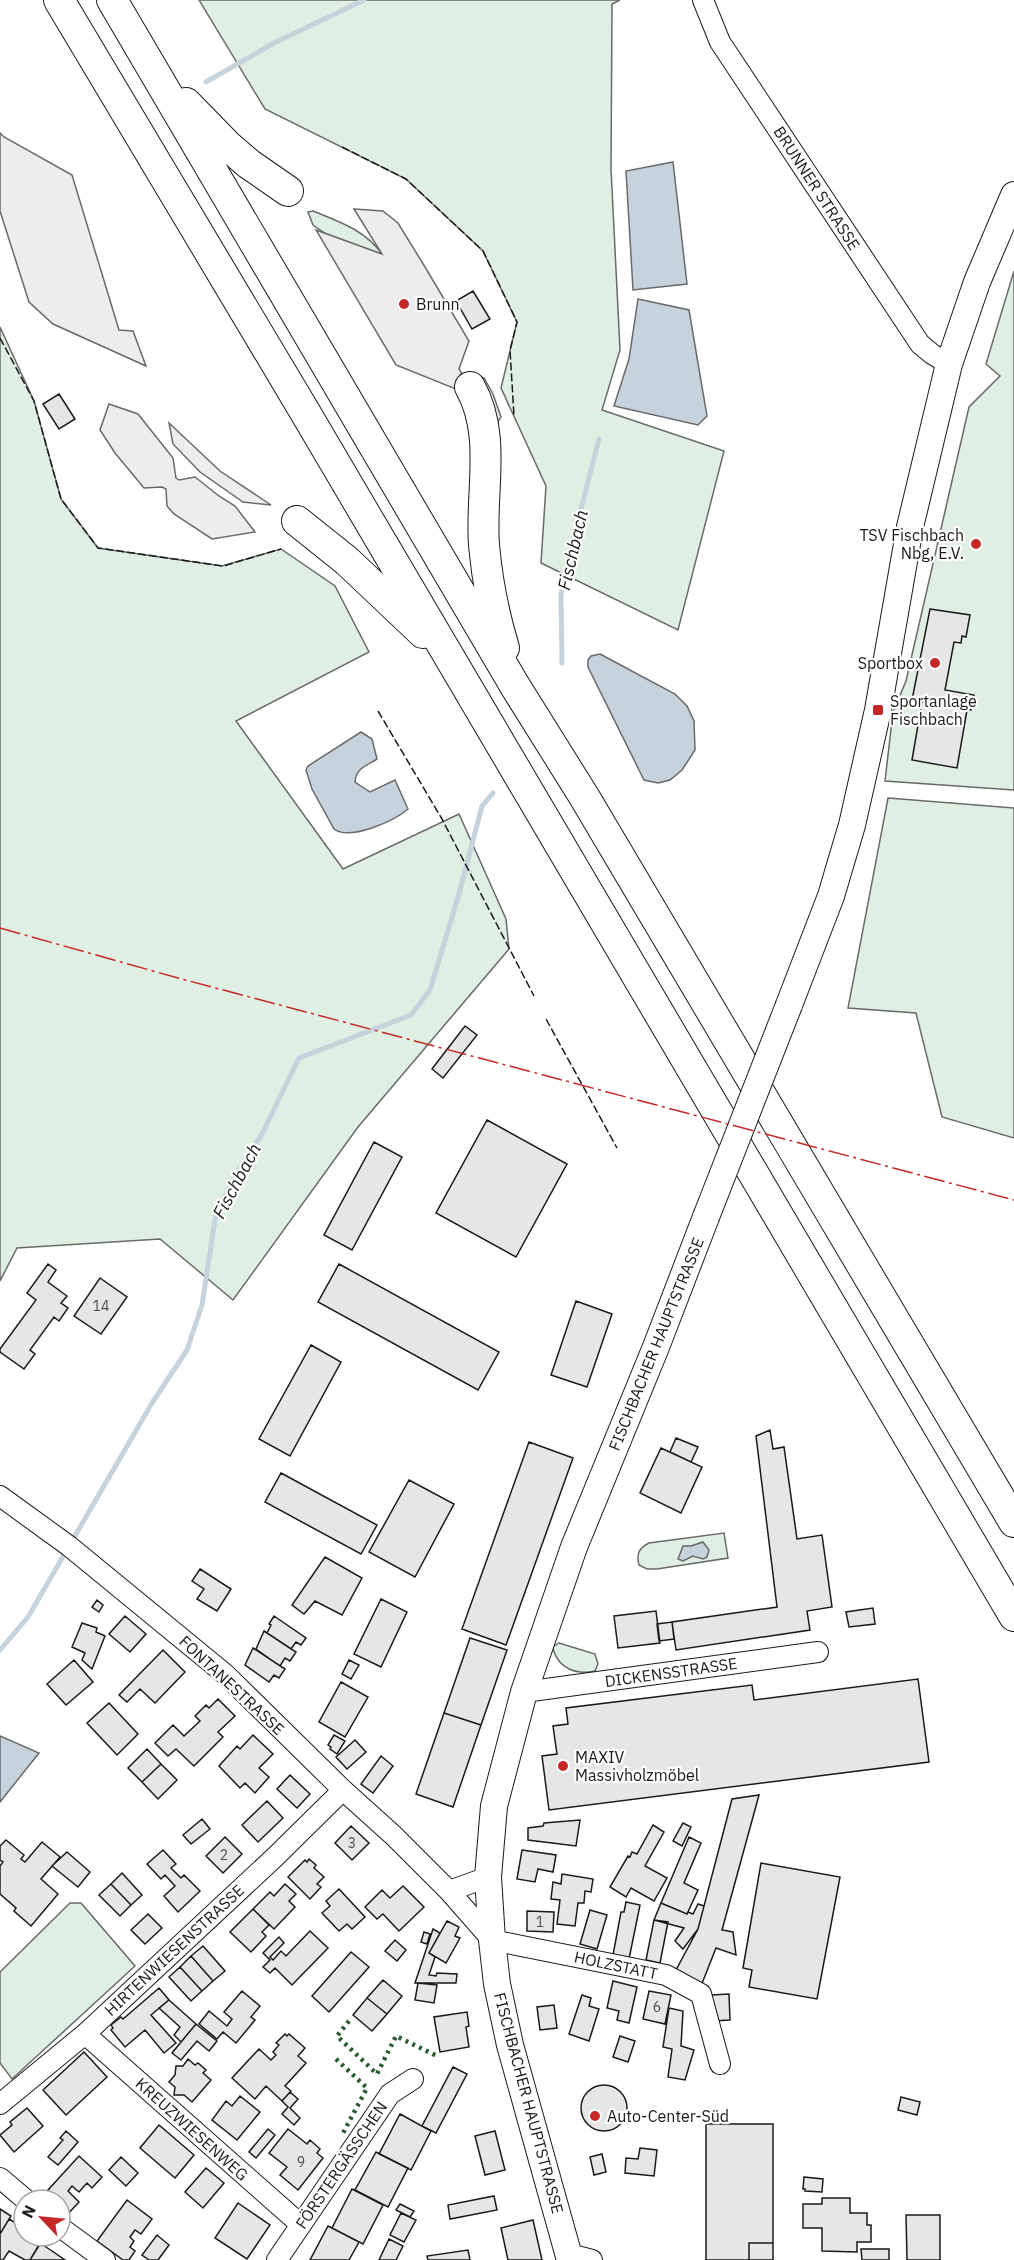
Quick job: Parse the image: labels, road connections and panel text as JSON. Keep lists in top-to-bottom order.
{
  "streets": {
    "main road": ["FISCHBACHER HAUPTSTRASSE"],
    "street": [
      "BRUNNER STRASSE",
      "DICKENSSTRASSE",
      "FONTANESTRASSE",
      "HIRTENWIESENSTRASSE",
      "HOLZSTATT",
      "KREUZWIESENWEG",
      "FÖRSTERGÄSSCHEN"
    ]
  },
  "crossings": [
    ["BRUNNER STRASSE", "FISCHBACHER HAUPTSTRASSE"],
    ["FISCHBACHER HAUPTSTRASSE", "DICKENSSTRASSE"],
    ["FISCHBACHER HAUPTSTRASSE", "FONTANESTRASSE"],
    ["FISCHBACHER HAUPTSTRASSE", "HOLZSTATT"],
    ["FONTANESTRASSE", "HIRTENWIESENSTRASSE"],
    ["FONTANESTRASSE", "HOLZSTATT"],
    ["HIRTENWIESENSTRASSE", "KREUZWIESENWEG"],
    ["KREUZWIESENWEG", "FÖRSTERGÄSSCHEN"]
  ],
  "water": ["Fischbach"],
  "places": {
    "other": [
      "Brunn",
      "TSV Fischbach Nbg, E.V.",
      "Sportbox",
      "MAXIV Massivholzmöbel",
      "Auto-Center-Süd"
    ],
    "transit": ["Sportanlage Fischbach"]
  },
  "house_numbers": [
    "14",
    "3",
    "2",
    "1",
    "6",
    "9"
  ],
  "north": "top left"
}
